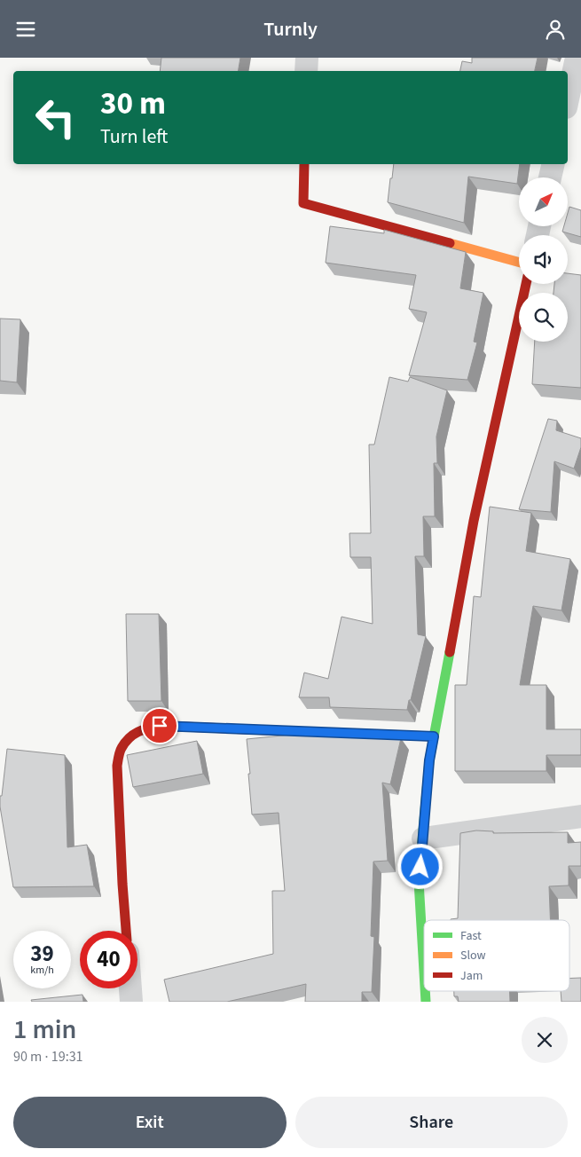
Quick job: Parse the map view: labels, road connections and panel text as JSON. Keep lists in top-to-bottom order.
{
  "legend": ["Fast", "Slow", "Jam"],
  "north": "top right",
  "page": {
    "header": "Turnly",
    "turn": ["30 m", "Turn left"],
    "speed": "39 km/h",
    "limit": "40",
    "heading": ["1 min", "90 m · 19:31"],
    "buttons": ["Exit", "Share"]
  }
}
